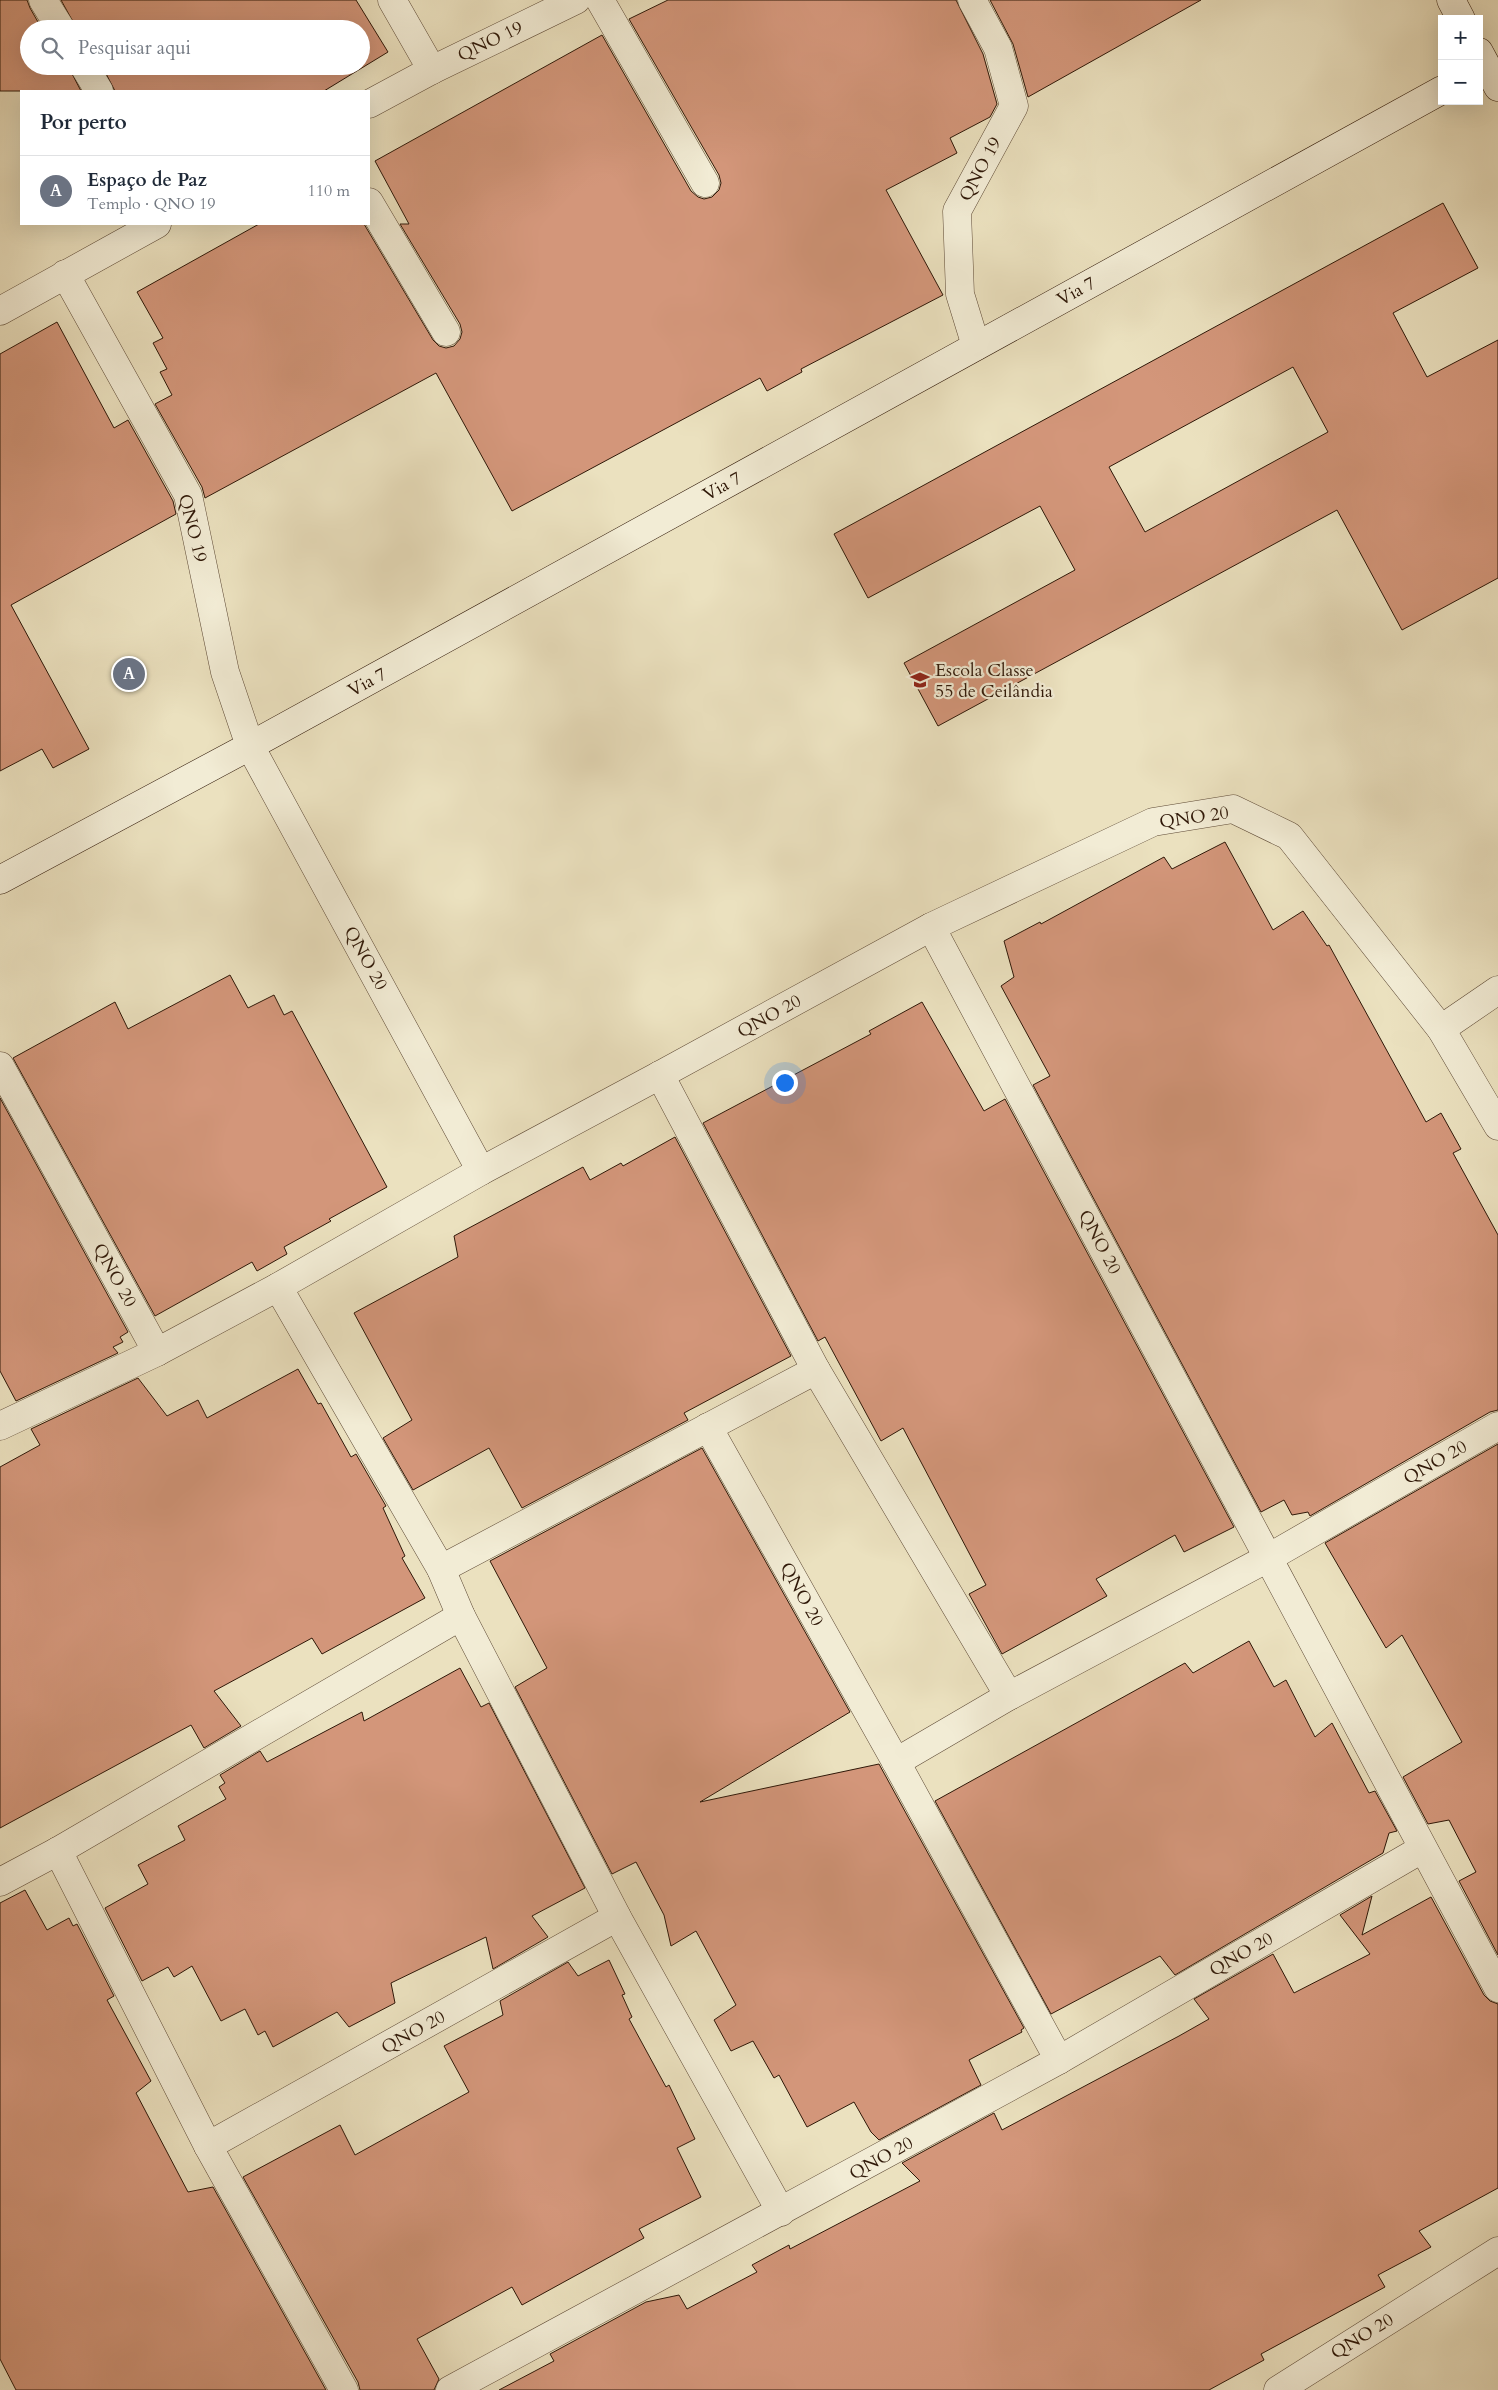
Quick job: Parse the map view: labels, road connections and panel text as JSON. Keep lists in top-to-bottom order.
{
  "streets": {
    "street": ["QNO 19", "Via 7", "QNO 20"]
  },
  "crossings": [
    ["QNO 19", "Via 7"],
    ["QNO 19", "QNO 20"],
    ["Via 7", "QNO 20"]
  ],
  "places": {
    "school or university": ["Escola Classe 55 de Ceilândia"]
  },
  "page": {
    "map_buttons": ["+", "−"],
    "search": "Pesquisar aqui",
    "heading": "Por perto",
    "list": [
      {
        "mark": "A",
        "name": "Espaço de Paz",
        "note": "Templo · QNO 19",
        "value": "110 m"
      }
    ],
    "pins": "A"
  }
}
